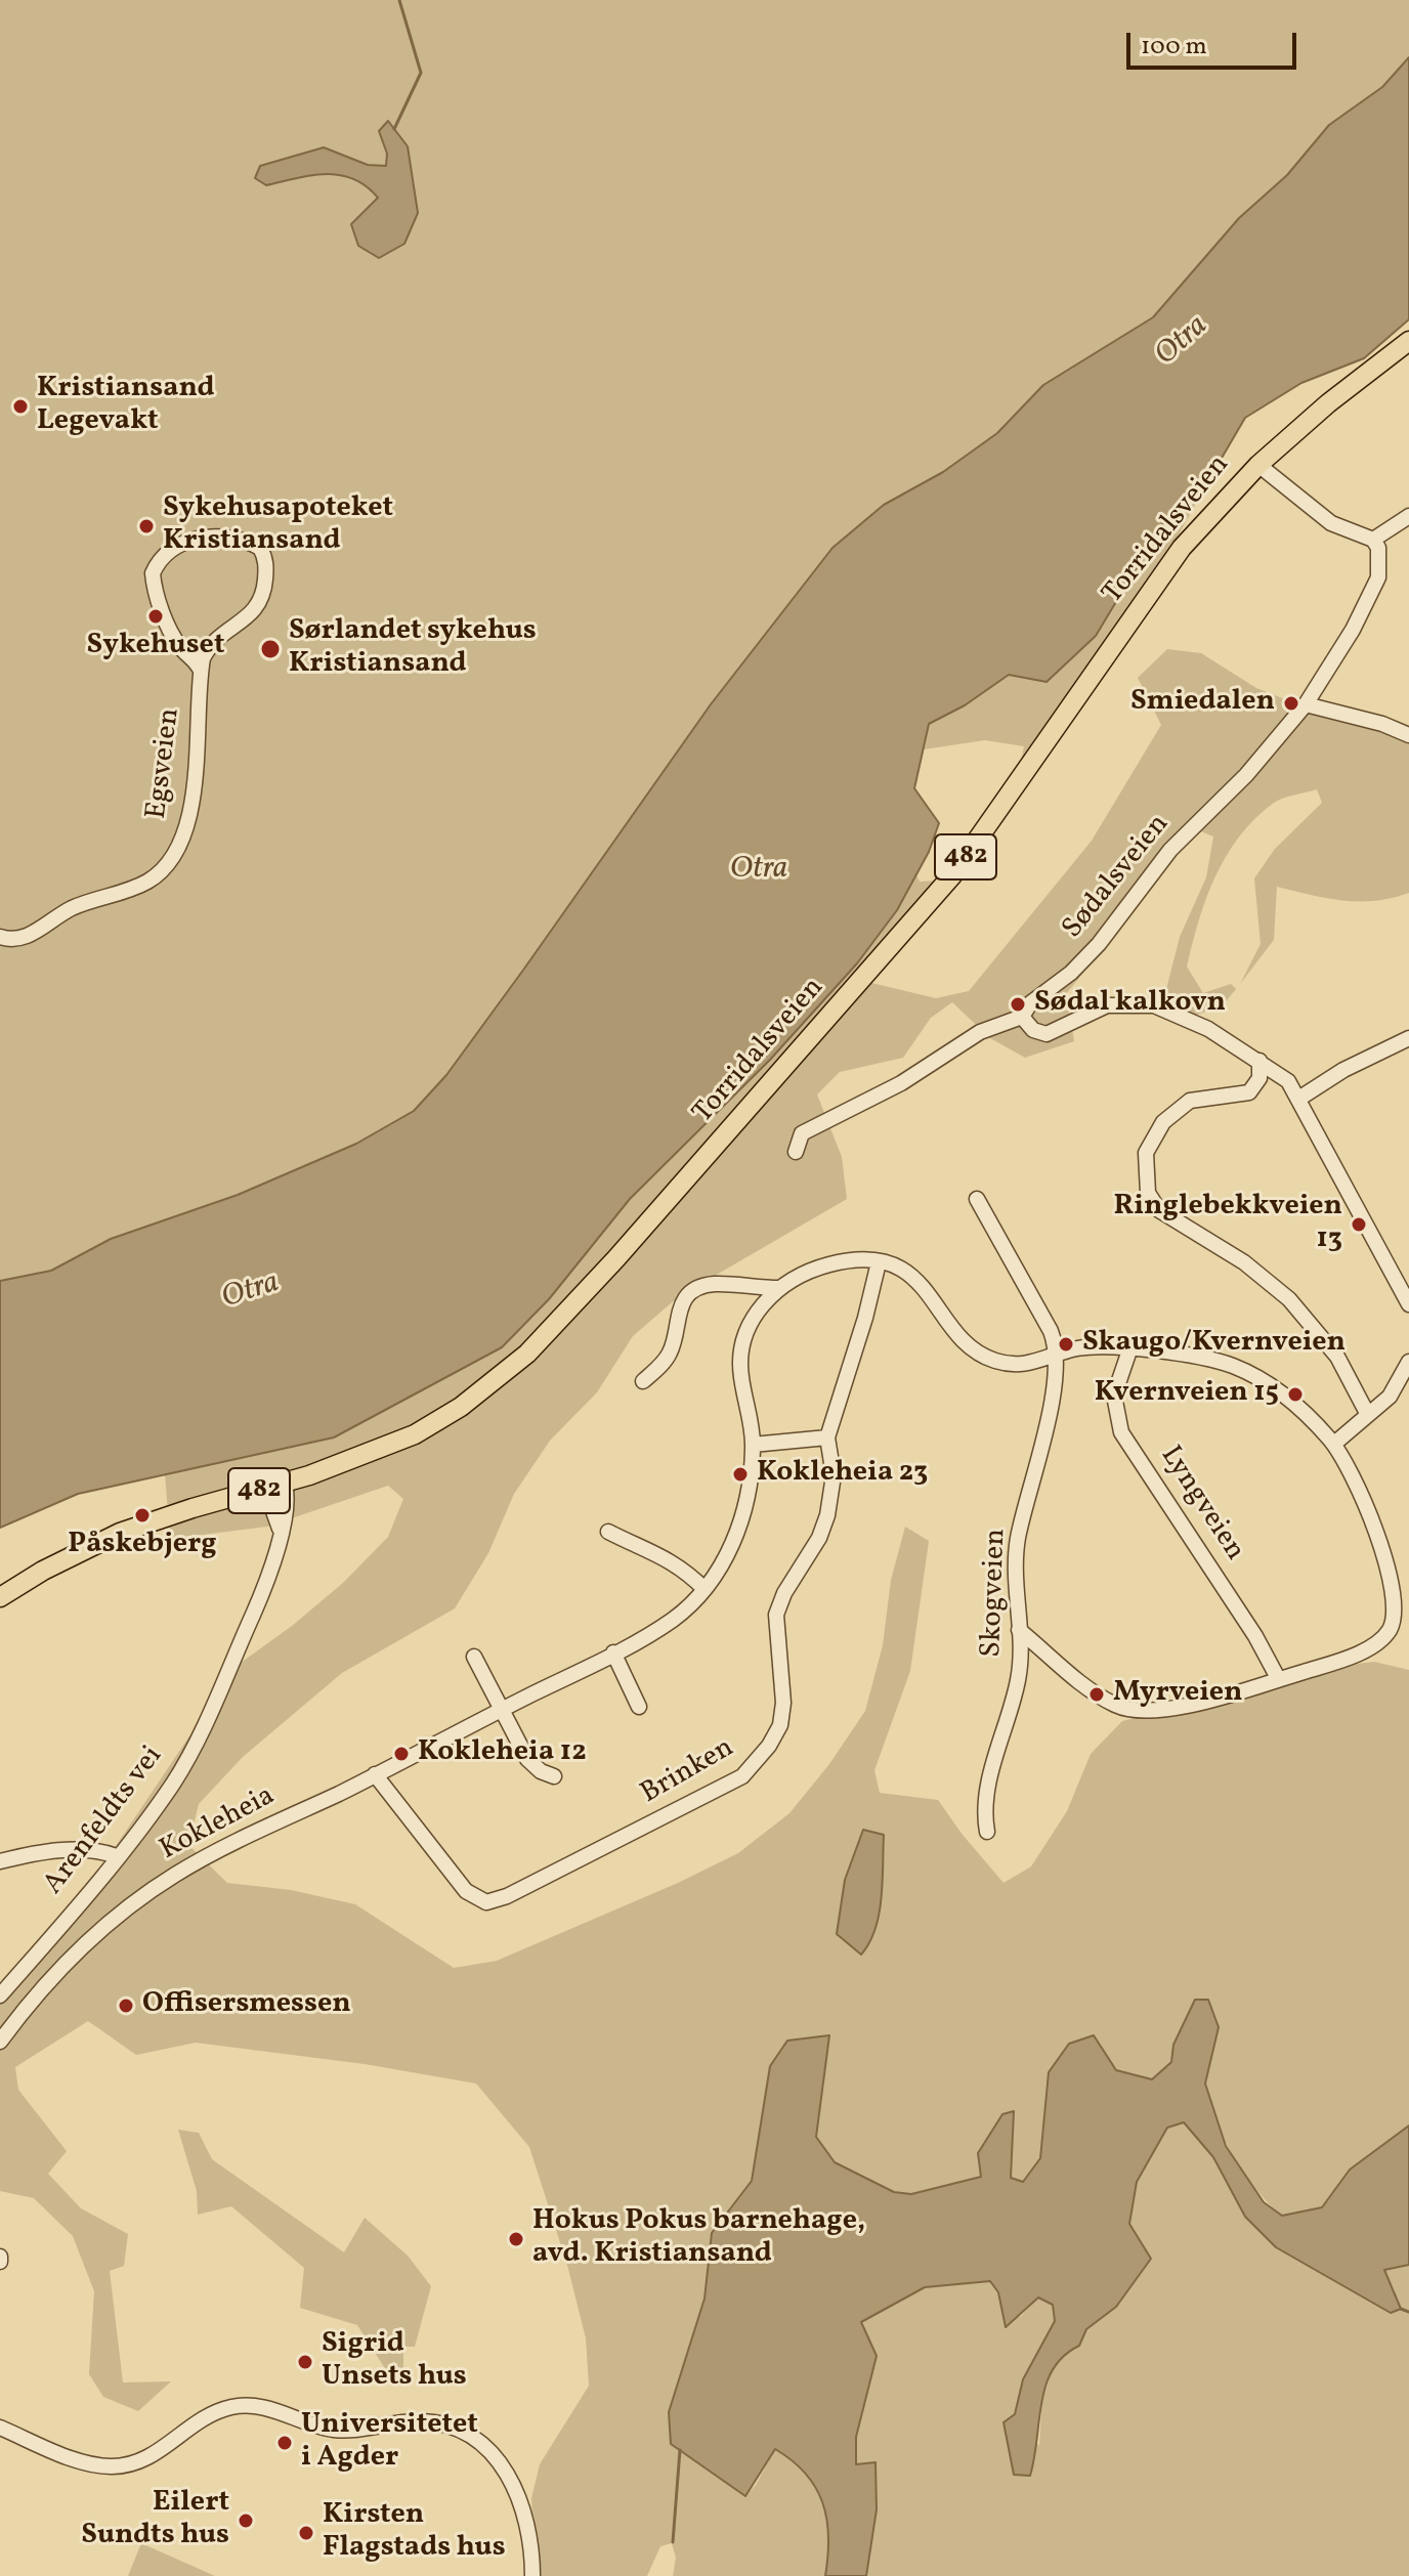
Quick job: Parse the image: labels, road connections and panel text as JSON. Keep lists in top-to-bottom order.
{
  "streets": {
    "main road": ["Torridalsveien", "482"],
    "street": [
      "Egsveien",
      "Sødalsveien",
      "Lyngveien",
      "Skogveien",
      "Brinken",
      "Arenfeldts vei",
      "Kokleheia"
    ]
  },
  "crossings": [
    ["Torridalsveien", "Arenfeldts vei"],
    ["Lyngveien", "Kokleheia"],
    ["Skogveien", "Kokleheia"],
    ["Brinken", "Kokleheia"]
  ],
  "water": ["Otra"],
  "places": [
    "Kristiansand Legevakt",
    "Sykehusapoteket Kristiansand",
    "Sykehuset",
    "Sørlandet sykehus Kristiansand",
    "Smiedalen",
    "Sødal kalkovn",
    "Ringlebekkveien 13",
    "Skaugo/Kvernveien",
    "Kvernveien 15",
    "Kokleheia 23",
    "Påskebjerg",
    "Myrveien",
    "Kokleheia 12",
    "Offisersmessen",
    "Hokus Pokus barnehage, avd. Kristiansand",
    "Sigrid Unsets hus",
    "Universitetet i Agder",
    "Eilert Sundts hus",
    "Kirsten Flagstads hus"
  ],
  "scale_bar": "100 m"
}
